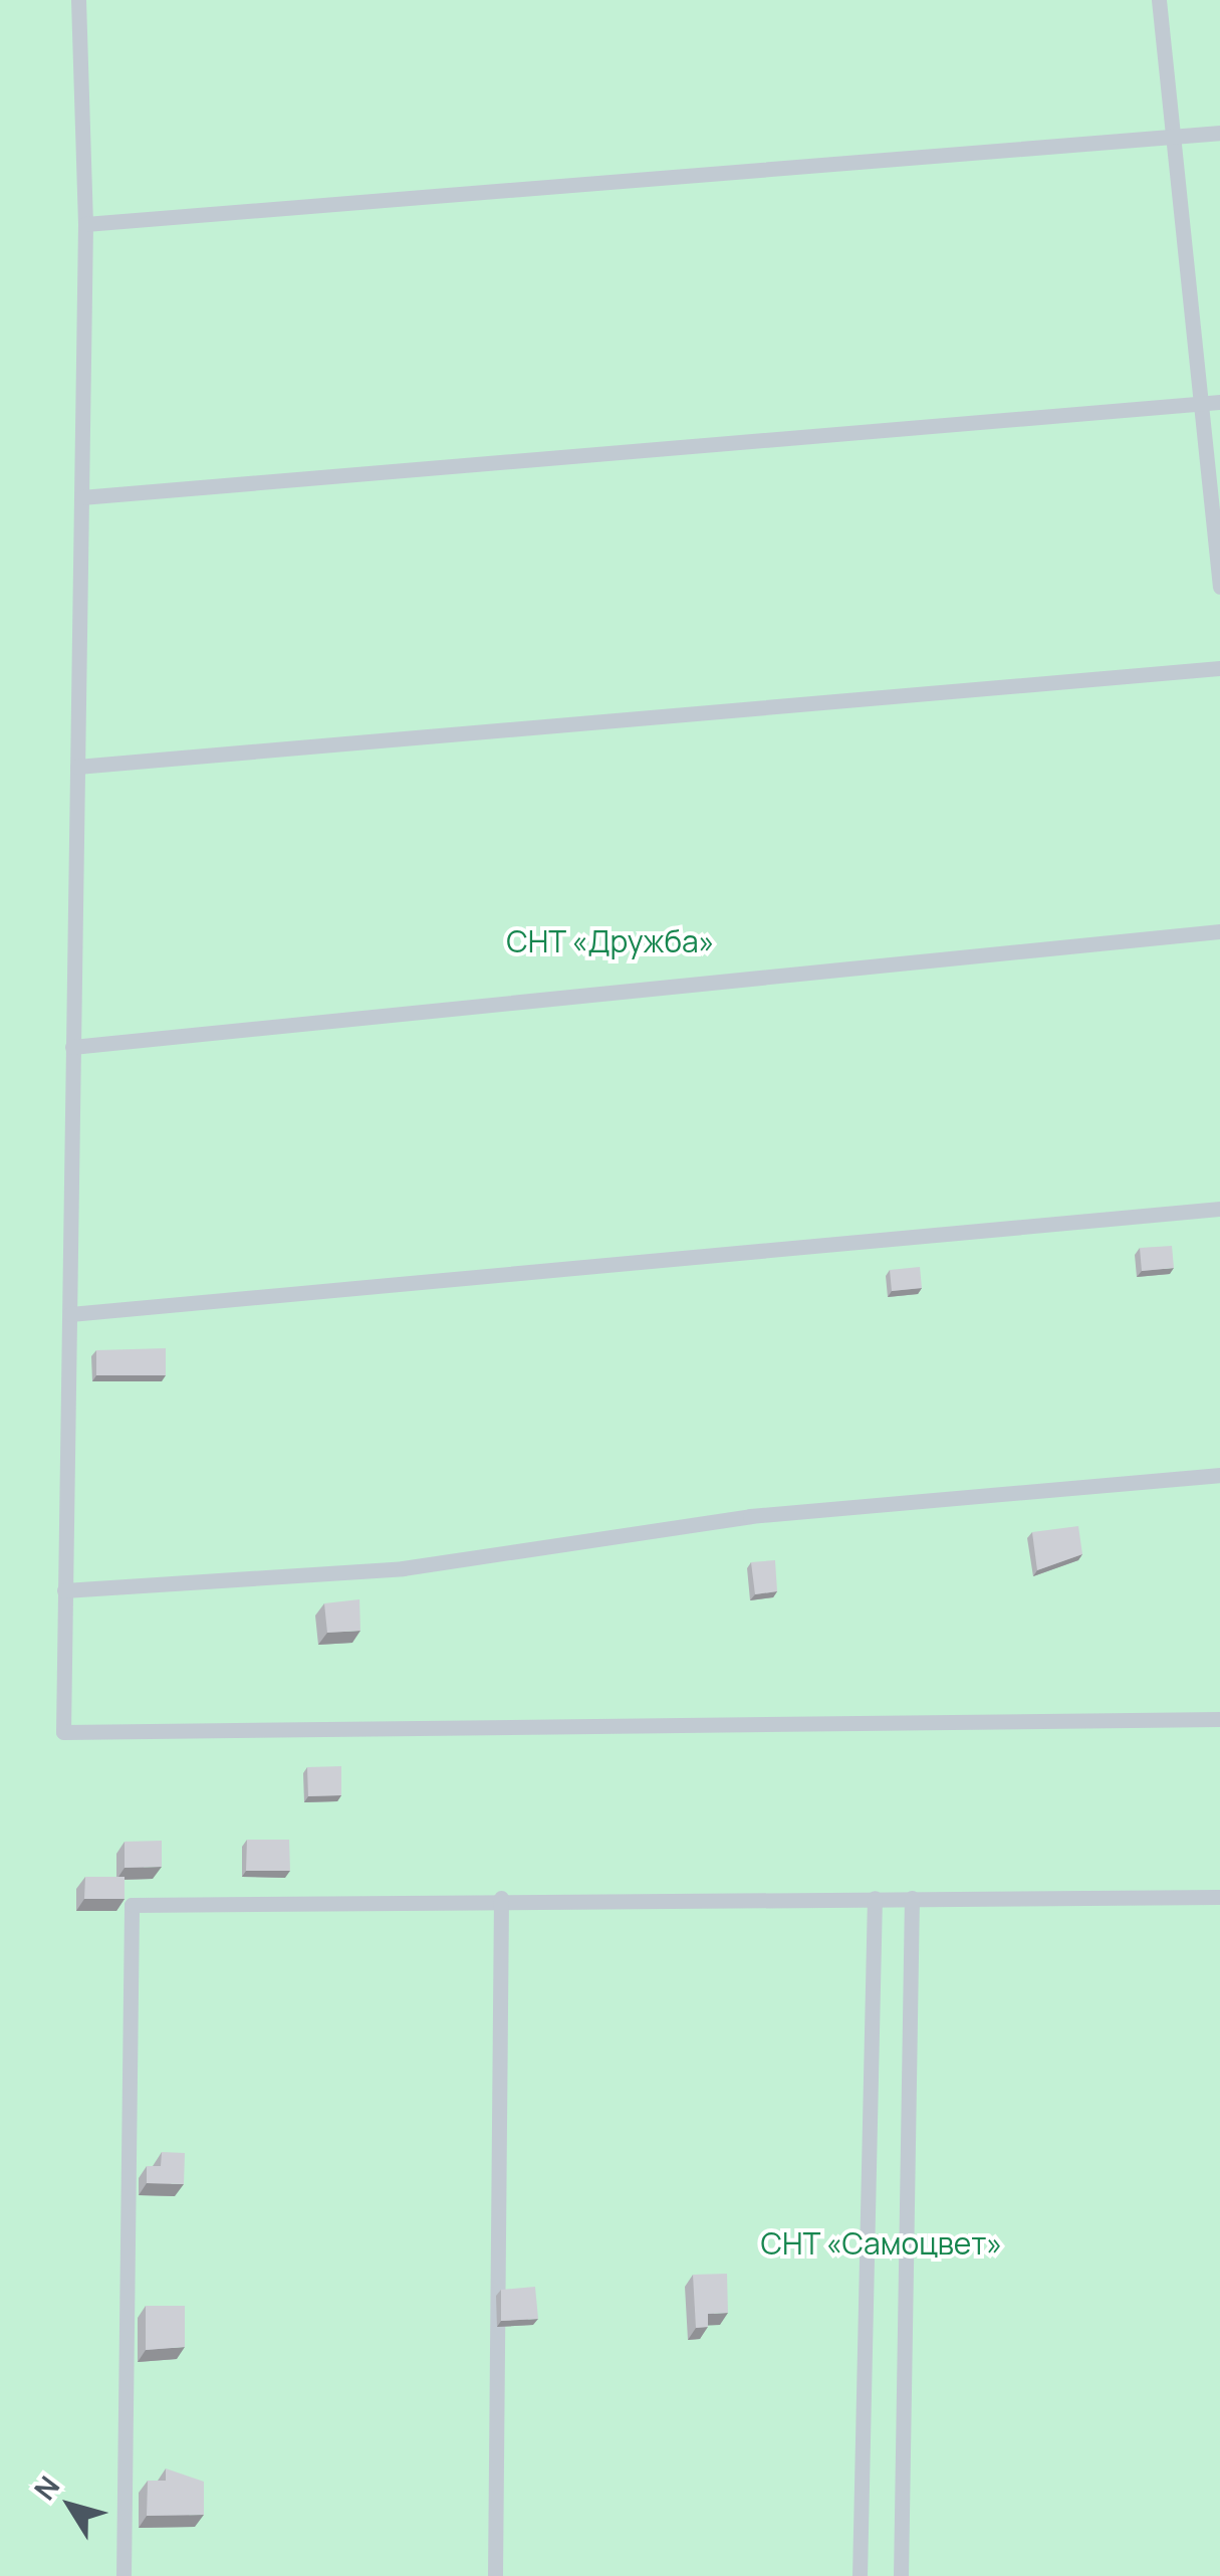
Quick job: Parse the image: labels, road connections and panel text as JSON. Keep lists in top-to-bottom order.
{
  "parks": ["СНТ «Дружба»", "СНТ «Самоцвет»"],
  "north": "top left"
}
